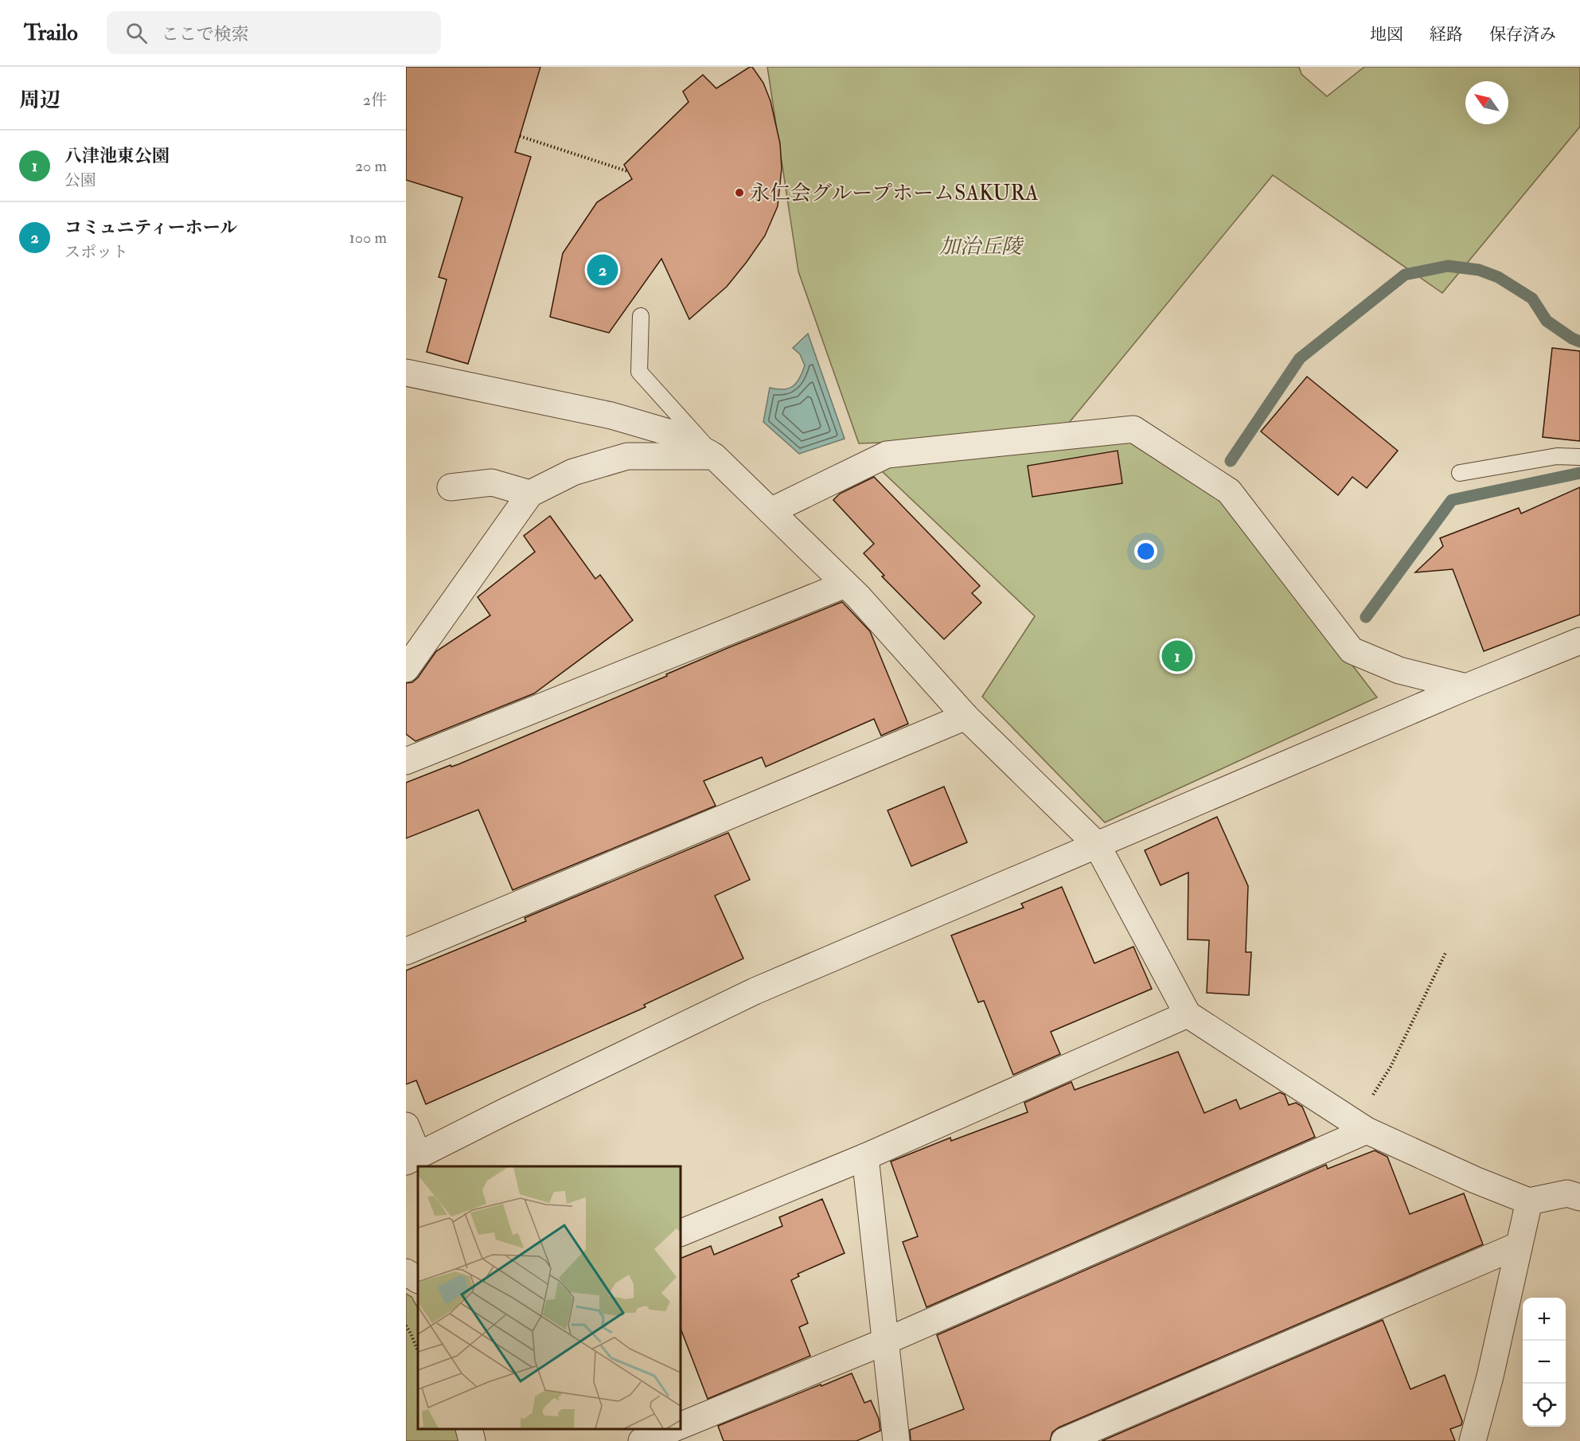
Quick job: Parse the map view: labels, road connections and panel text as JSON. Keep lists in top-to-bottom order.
{
  "parks": ["加治丘陵"],
  "places": ["永仁会グループホームSAKURA"],
  "north": "top left",
  "page": {
    "header": "Trailo",
    "search": "ここで検索",
    "nav": ["地図", "経路", "保存済み"],
    "heading": ["周辺", "2件"],
    "list": [
      {
        "mark": "1",
        "name": "八津池東公園",
        "note": "公園",
        "value": "20 m"
      },
      {
        "mark": "2",
        "name": "コミュニティーホール",
        "note": "スポット",
        "value": "100 m"
      }
    ],
    "pins": ["2", "1"],
    "map_buttons": ["+", "−"]
  }
}
